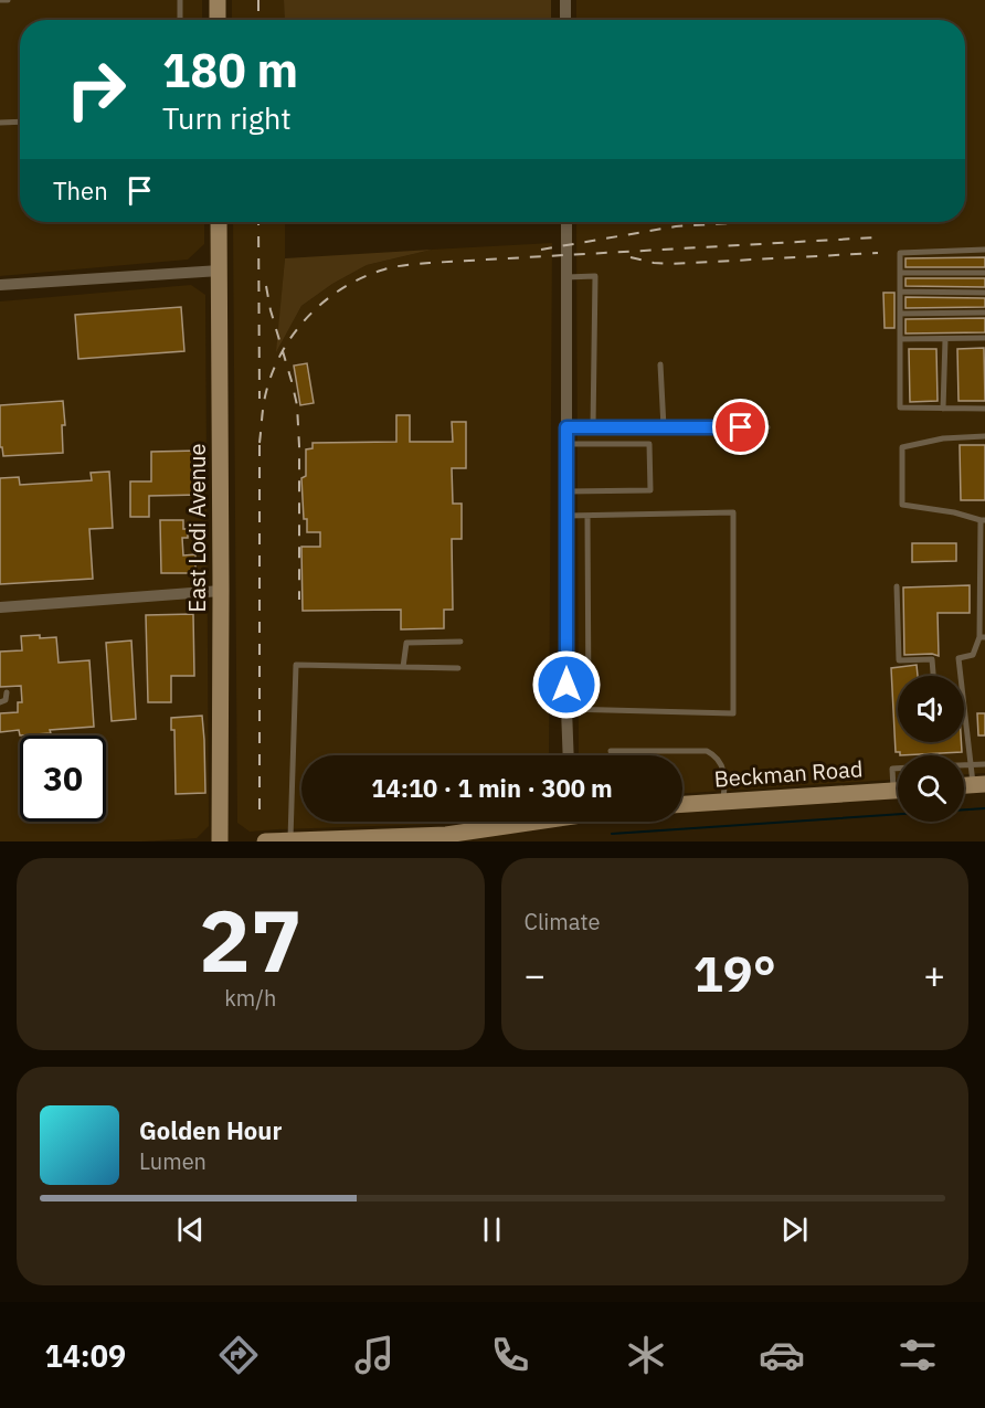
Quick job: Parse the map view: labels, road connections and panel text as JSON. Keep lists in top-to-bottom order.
{
  "streets": {
    "street": ["East Lodi Avenue", "Beckman Road"]
  },
  "page": {
    "turn": ["180 m", "Turn right"],
    "then": "Then",
    "limit": "30",
    "trip": "14:10 · 1 min · 300 m",
    "tile": [
      ["27", "km/h"],
      "Climate"
    ],
    "heat": ["−", "19°", "+"],
    "song": ["Golden Hour", "Lumen"],
    "tabs": "14:09"
  }
}
